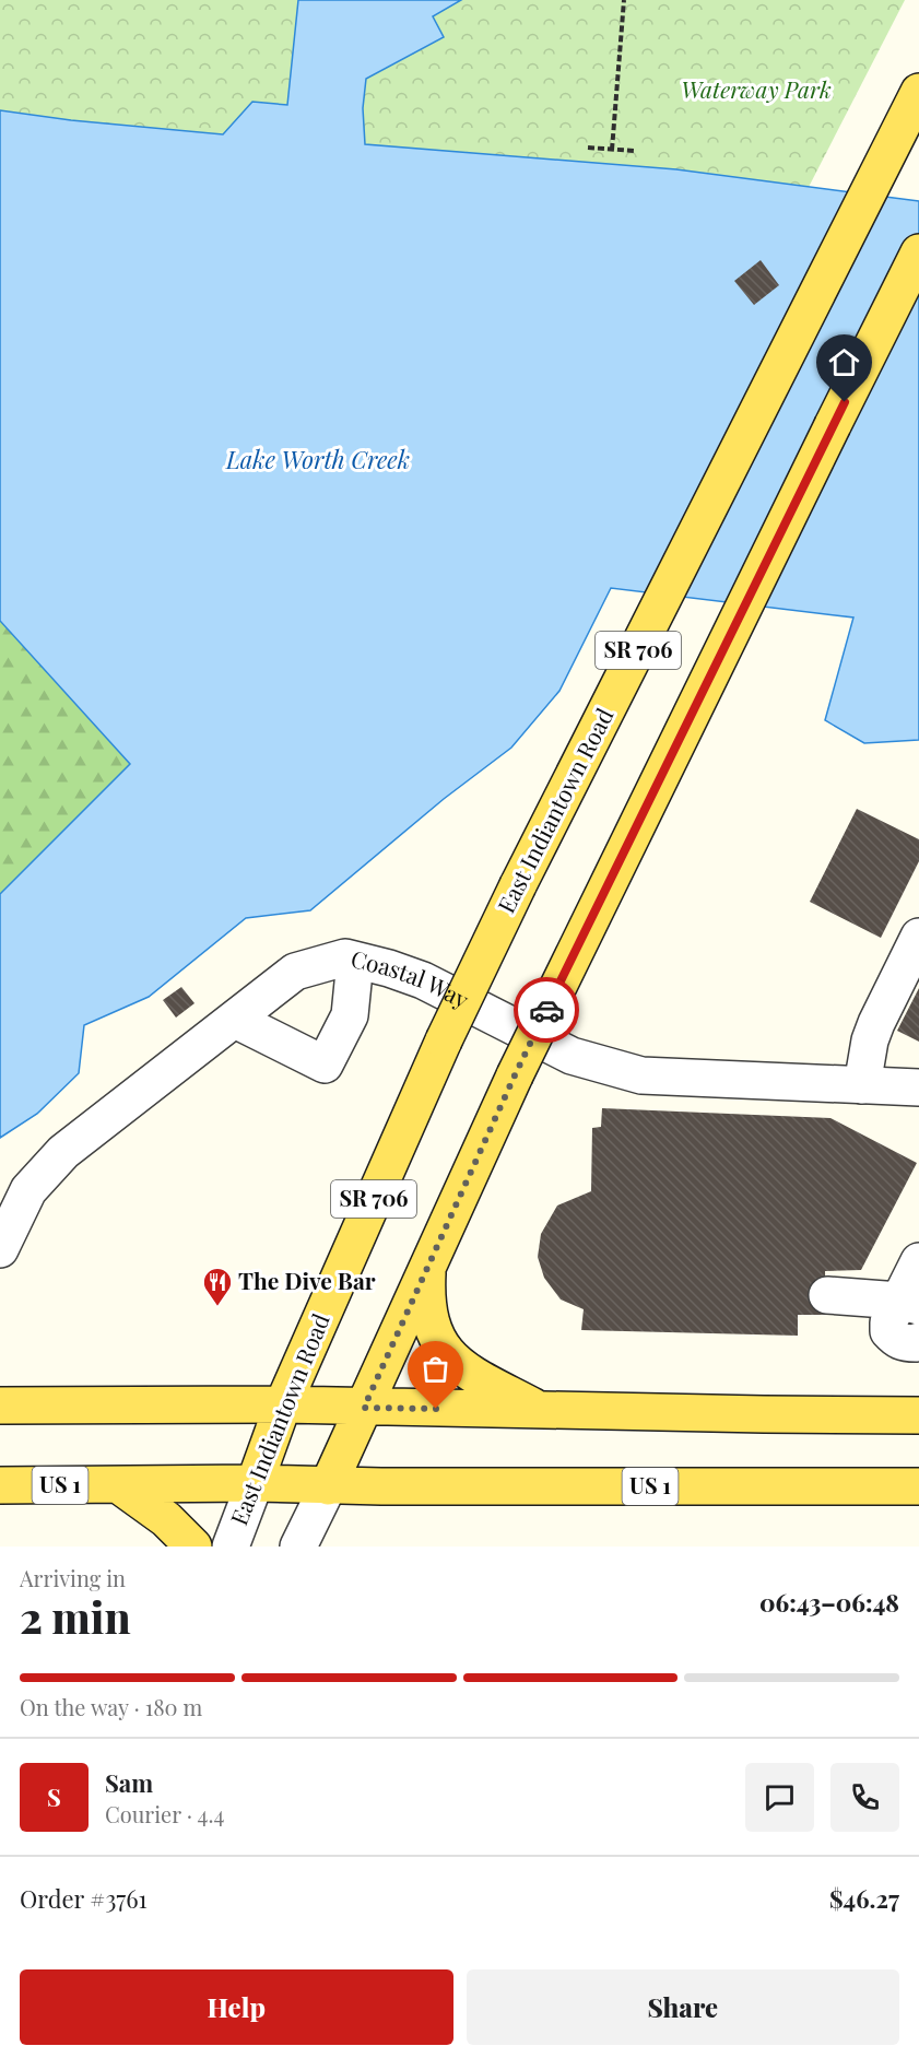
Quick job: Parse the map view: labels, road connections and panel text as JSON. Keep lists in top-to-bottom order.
{
  "streets": {
    "main road": ["SR 706", "East Indiantown Road", "US 1"],
    "street": ["Coastal Way"]
  },
  "crossings": [
    ["SR 706", "US 1"],
    ["East Indiantown Road", "US 1"]
  ],
  "water": ["Lake Worth Creek"],
  "parks": ["Waterway Park"],
  "places": {
    "restaurant": ["The Dive Bar"]
  },
  "page": {
    "heading": ["2 min", "Arriving in", "06:43–06:48"],
    "panel": [
      "Sam",
      "Courier · 4.4",
      "Order #3761",
      "$46.27"
    ],
    "bar": "On the way · 180 m",
    "round": "S",
    "buttons": ["Help", "Share"]
  }
}
